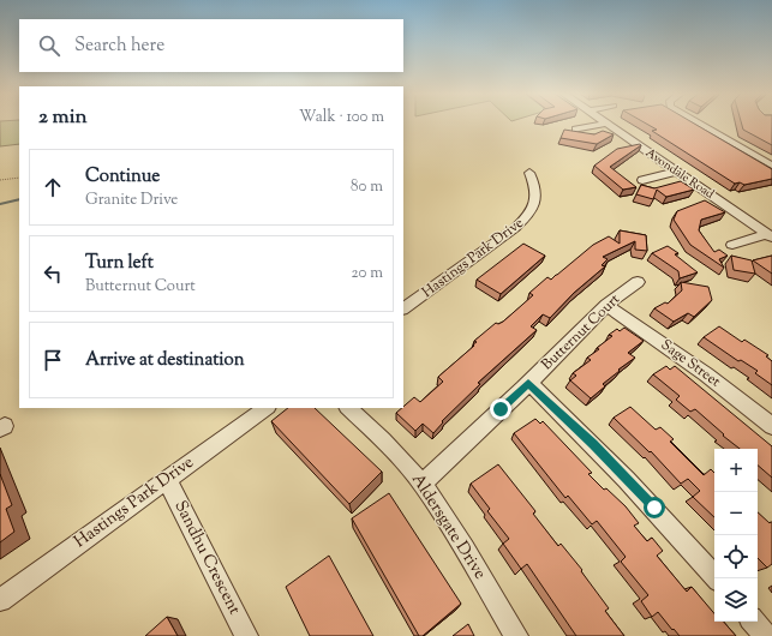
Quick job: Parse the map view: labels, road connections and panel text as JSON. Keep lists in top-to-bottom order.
{
  "streets": {
    "street": [
      "Avondale Road",
      "Hastings Park Drive",
      "Butternut Court",
      "Sage Street",
      "Aldersgate Drive",
      "Sandhu Crescent"
    ]
  },
  "crossings": [
    ["Hastings Park Drive", "Sandhu Crescent"],
    ["Butternut Court", "Sage Street"],
    ["Butternut Court", "Aldersgate Drive"]
  ],
  "page": {
    "search": "Search here",
    "heading": ["2 min", "Walk · 100 m"],
    "list": [
      ["Continue", "Granite Drive", "80 m"],
      ["Turn left", "Butternut Court", "20 m"],
      "Arrive at destination"
    ],
    "map_buttons": ["+", "−"]
  }
}
